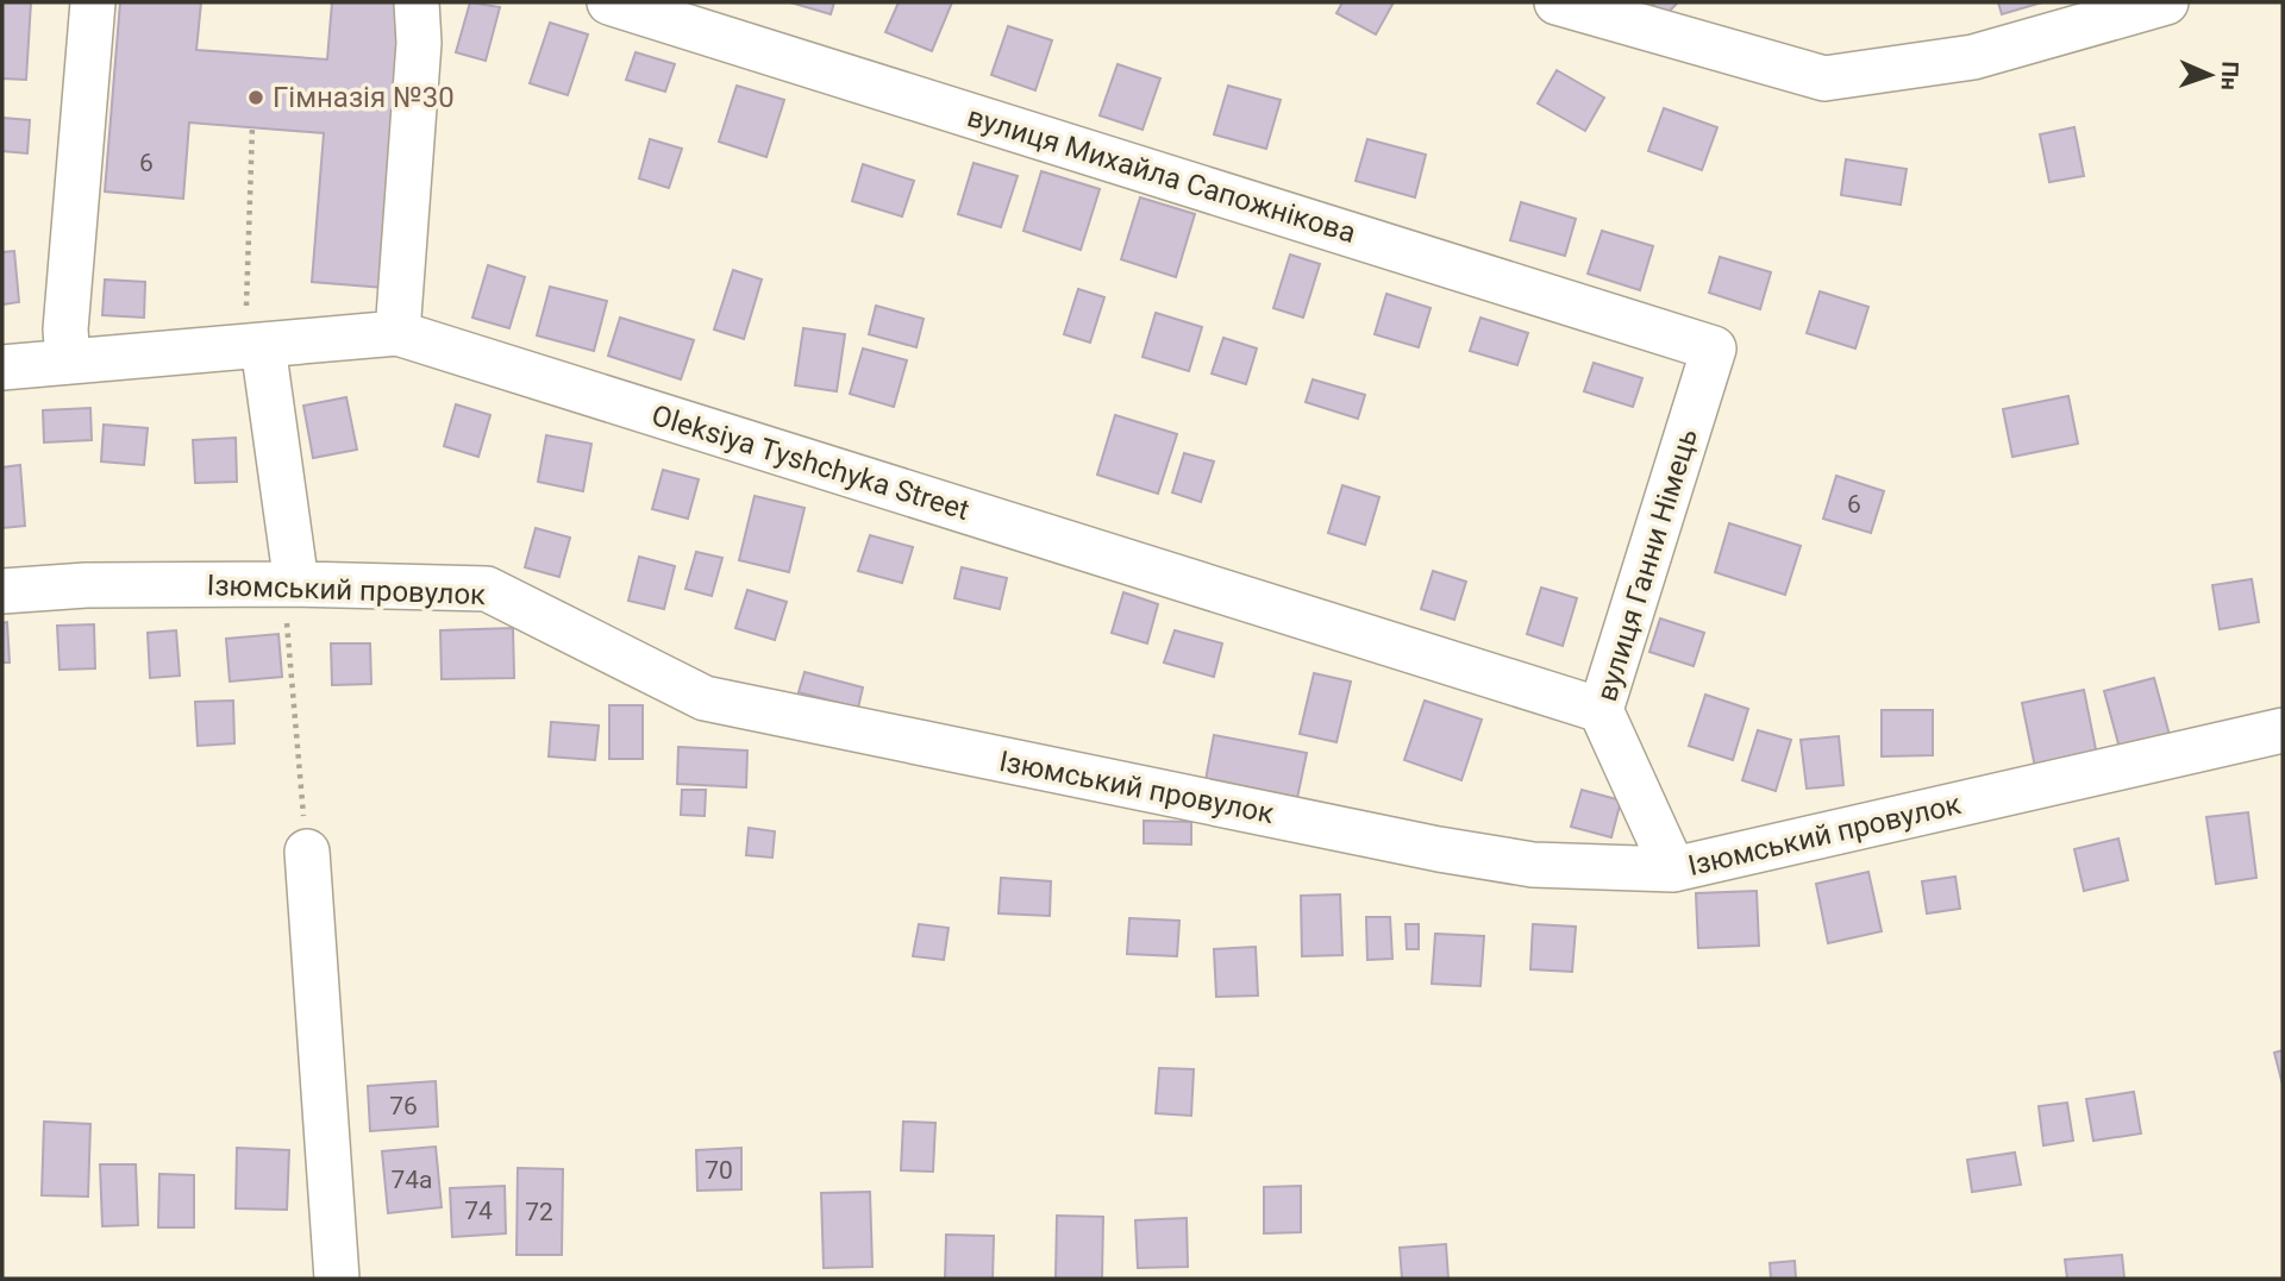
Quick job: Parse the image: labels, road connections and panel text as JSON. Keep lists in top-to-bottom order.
{
  "streets": {
    "street": [
      "вулиця Михайла Сапожнікова",
      "Oleksiya Tyshchyka Street",
      "вулиця Ганни Німець",
      "Ізюмський провулок"
    ]
  },
  "crossings": [
    ["вулиця Михайла Сапожнікова", "вулиця Ганни Німець"],
    ["Oleksiya Tyshchyka Street", "вулиця Ганни Німець"],
    ["вулиця Ганни Німець", "Ізюмський провулок"]
  ],
  "places": ["Гімназія №30"],
  "house_numbers": [
    "6",
    "6",
    "76",
    "70",
    "74а",
    "74",
    "72"
  ],
  "north": "right"
}
